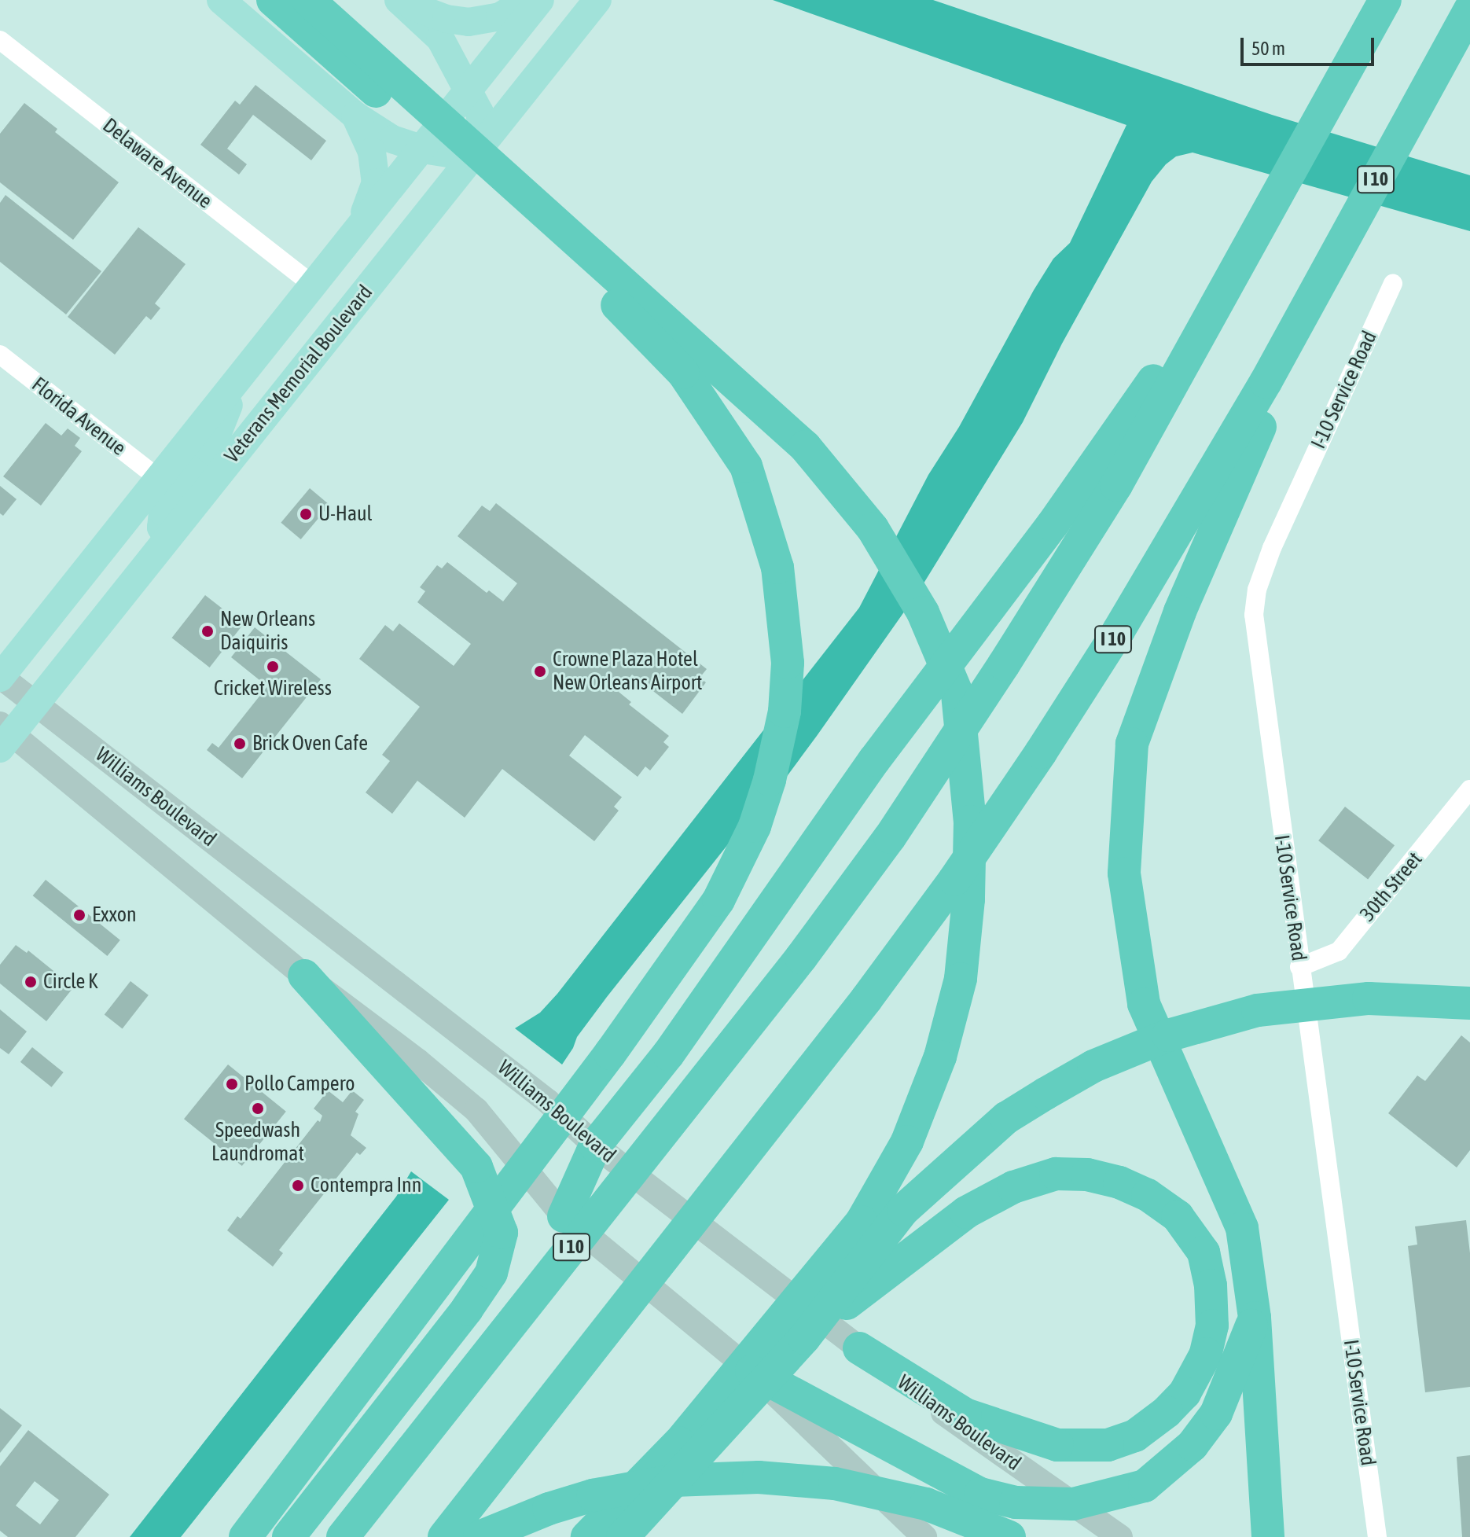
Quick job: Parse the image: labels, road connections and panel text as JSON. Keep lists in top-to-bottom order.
{
  "streets": {
    "highway": ["I 10"],
    "main road": ["Veterans Memorial Boulevard", "Williams Boulevard"],
    "street": [
      "Delaware Avenue",
      "I-10 Service Road",
      "Florida Avenue",
      "30th Street"
    ]
  },
  "crossings": [
    ["Veterans Memorial Boulevard", "Williams Boulevard"],
    ["I-10 Service Road", "30th Street"]
  ],
  "places": [
    "U-Haul",
    "New Orleans Daiquiris",
    "Cricket Wireless",
    "Crowne Plaza Hotel New Orleans Airport",
    "Brick Oven Cafe",
    "Exxon",
    "Circle K",
    "Pollo Campero",
    "Speedwash Laundromat",
    "Contempra Inn"
  ],
  "scale_bar": "50 m"
}
